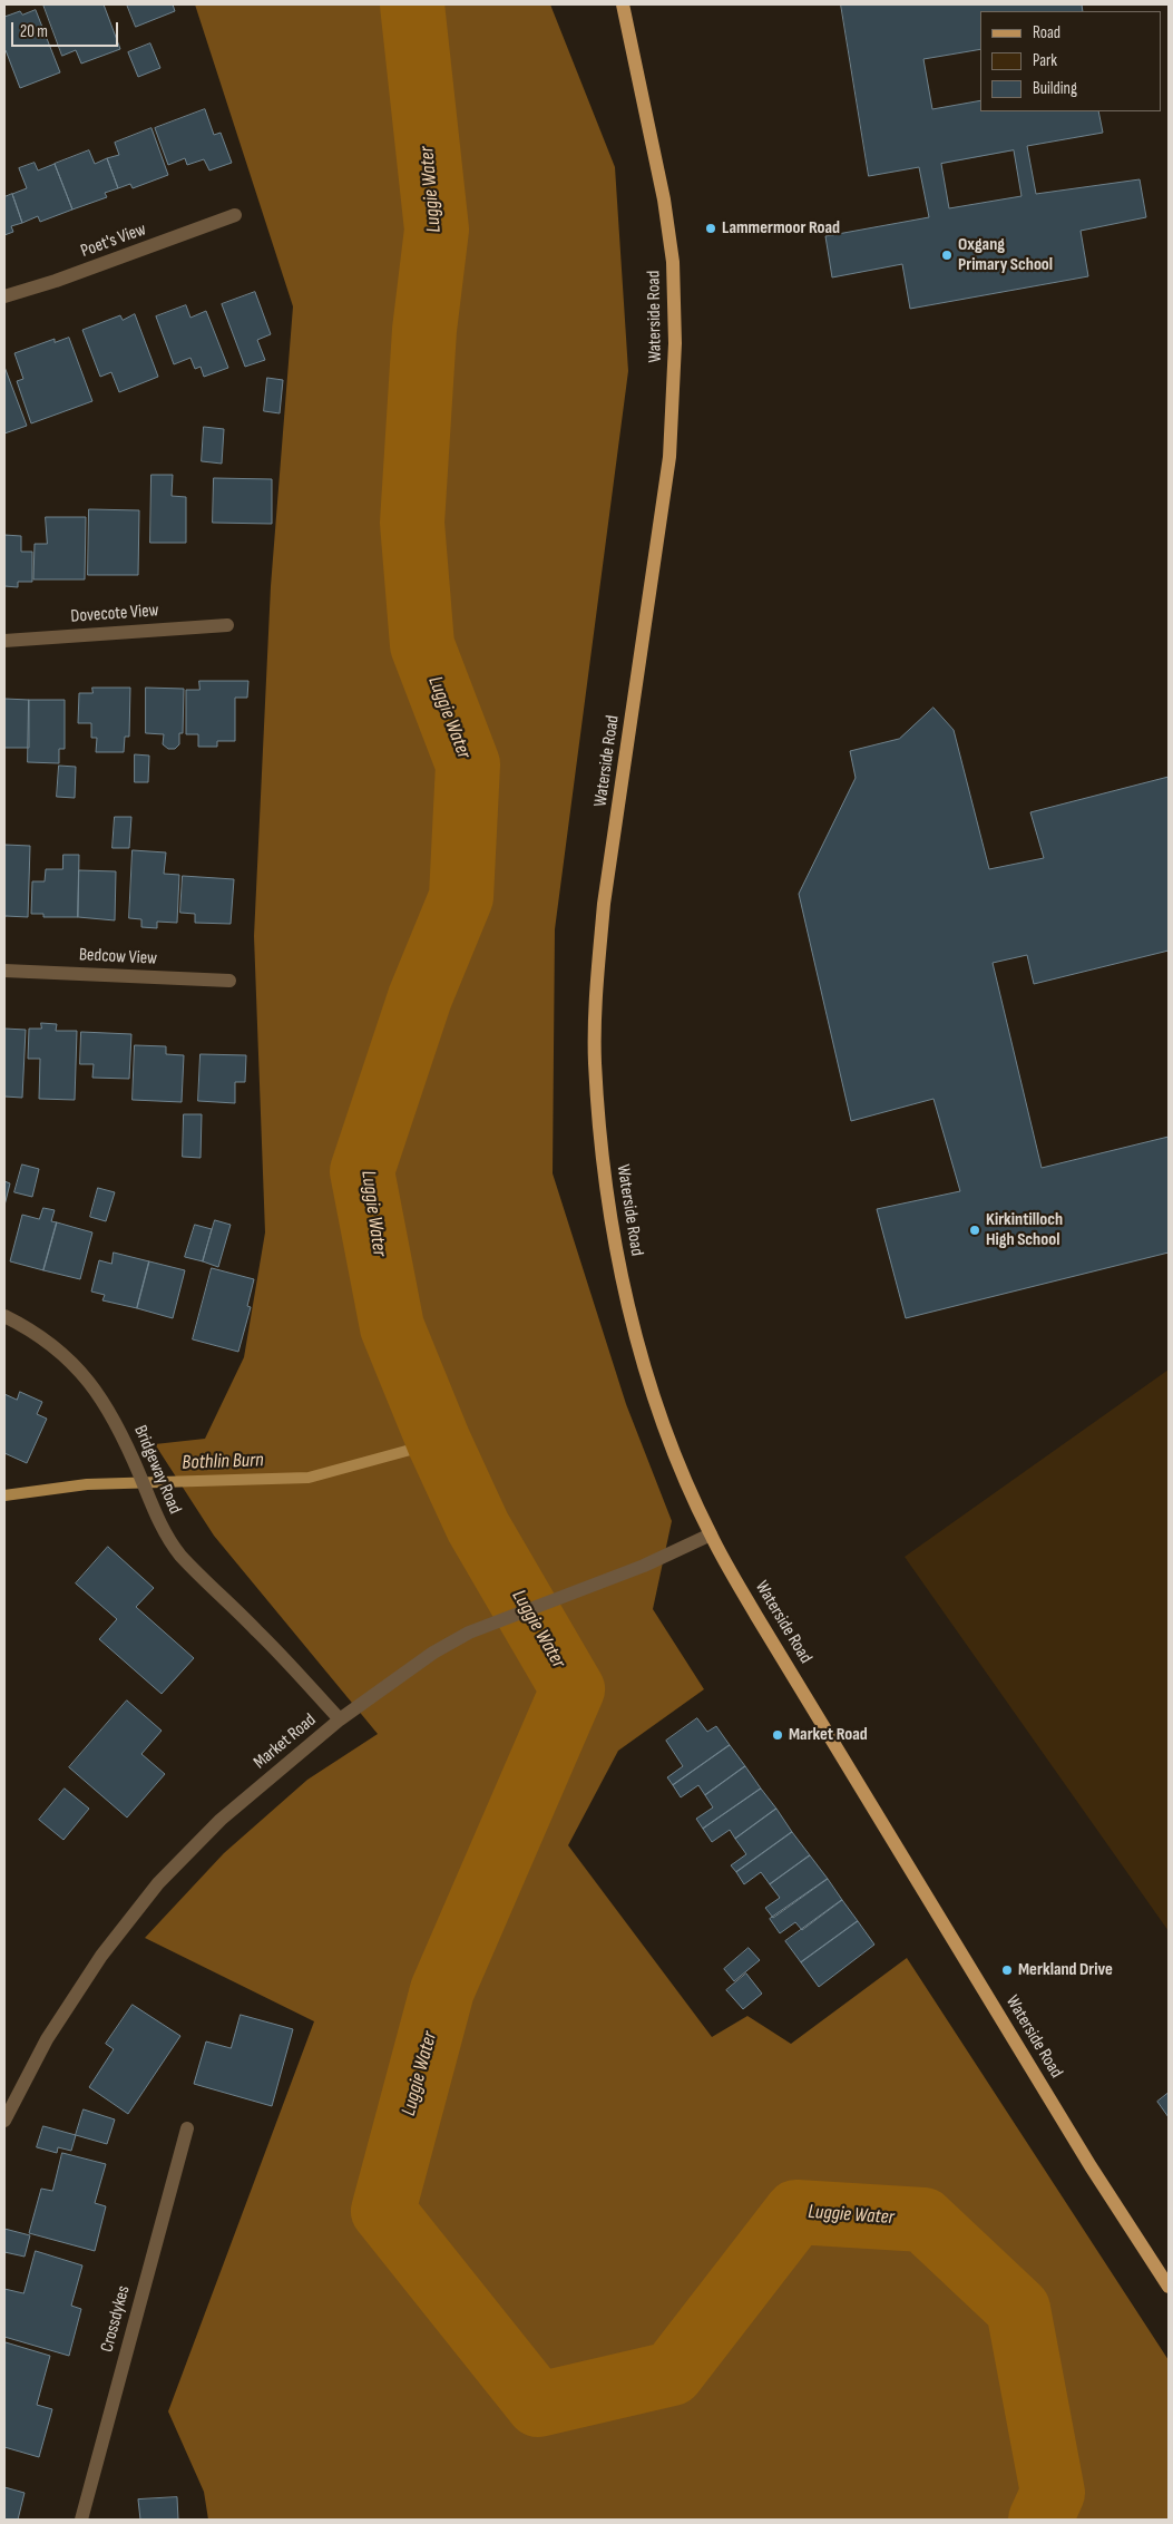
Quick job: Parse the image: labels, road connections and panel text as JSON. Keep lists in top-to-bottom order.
{
  "streets": {
    "main road": ["Waterside Road"],
    "street": [
      "Poet's View",
      "Dovecote View",
      "Bedcow View",
      "Bridgeway Road",
      "Market Road",
      "Crossdykes"
    ]
  },
  "crossings": [
    ["Waterside Road", "Market Road"],
    ["Bridgeway Road", "Market Road"]
  ],
  "water": ["Luggie Water", "Bothlin Burn"],
  "places": [
    "Lammermoor Road",
    "Oxgang Primary School",
    "Kirkintilloch High School",
    "Market Road",
    "Merkland Drive"
  ],
  "legend": ["Road", "Park", "Building"],
  "scale_bar": "20 m"
}
